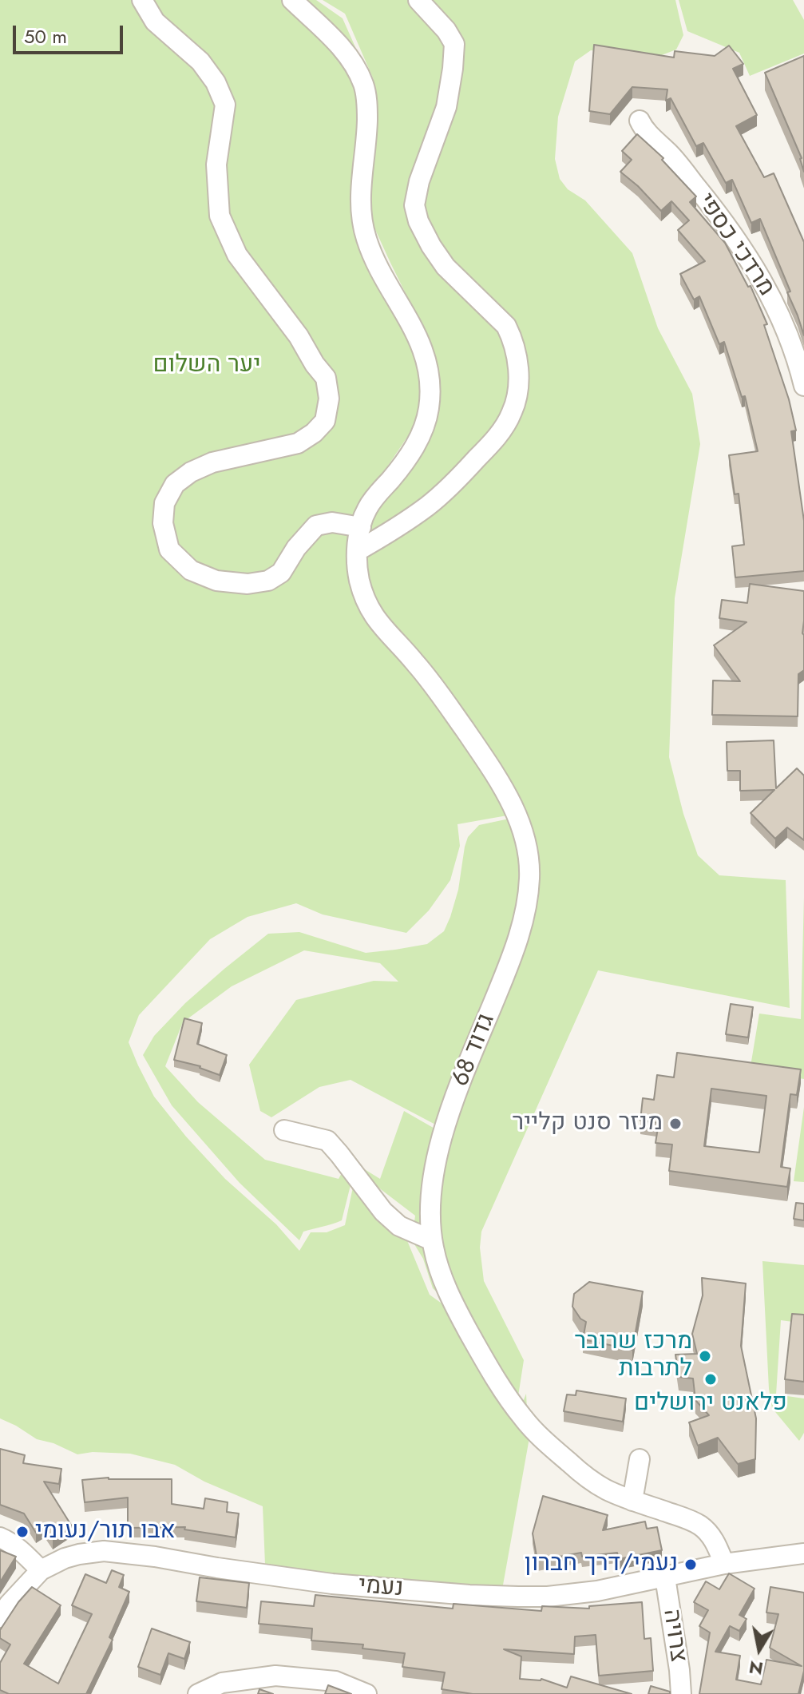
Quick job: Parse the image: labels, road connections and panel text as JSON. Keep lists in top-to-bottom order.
{
  "streets": {
    "street": [
      "מרדכי כספי",
      "גדוד 68",
      "נעמי",
      "צרויה"
    ]
  },
  "crossings": [
    ["גדוד 68", "נעמי"],
    ["נעמי", "צרויה"]
  ],
  "parks": ["יער השלום"],
  "places": [
    "מנזר סנט קלייר",
    "מרכז שרובר לתרבות",
    "פלאנט ירושלים",
    "אבו תור/נעומי",
    "נעמי/דרך חברון"
  ],
  "scale_bar": "50 m",
  "north": "bottom"
}
